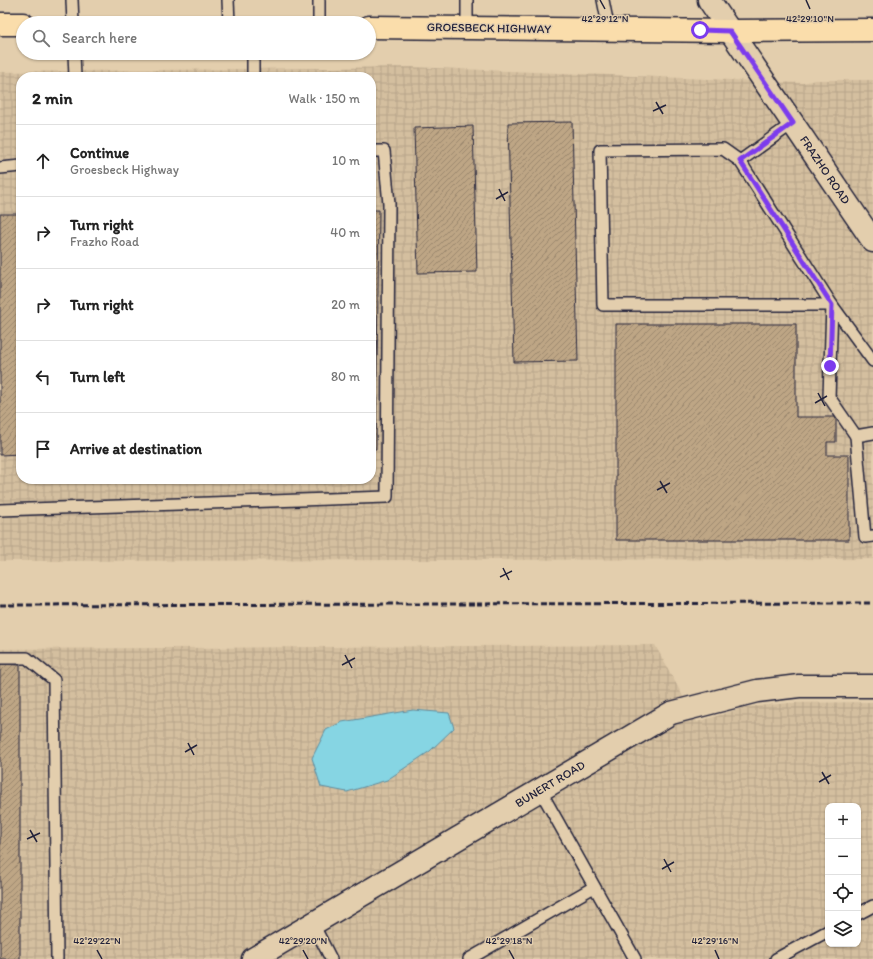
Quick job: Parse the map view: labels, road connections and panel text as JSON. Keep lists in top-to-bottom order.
{
  "streets": {
    "main road": ["GROESBECK HIGHWAY"],
    "street": ["FRAZHO ROAD", "BUNERT ROAD"]
  },
  "crossings": [
    ["GROESBECK HIGHWAY", "FRAZHO ROAD"]
  ],
  "page": {
    "search": "Search here",
    "heading": ["2 min", "Walk · 150 m"],
    "list": [
      ["Continue", "Groesbeck Highway", "10 m"],
      ["Turn right", "Frazho Road", "40 m"],
      ["Turn right", "20 m"],
      ["Turn left", "80 m"],
      "Arrive at destination"
    ],
    "map_buttons": ["+", "−"]
  },
  "coordinates": [
    "42°29'10\"N",
    "42°29'12\"N",
    "42°29'22\"N",
    "42°29'20\"N",
    "42°29'18\"N",
    "42°29'16\"N"
  ]
}
